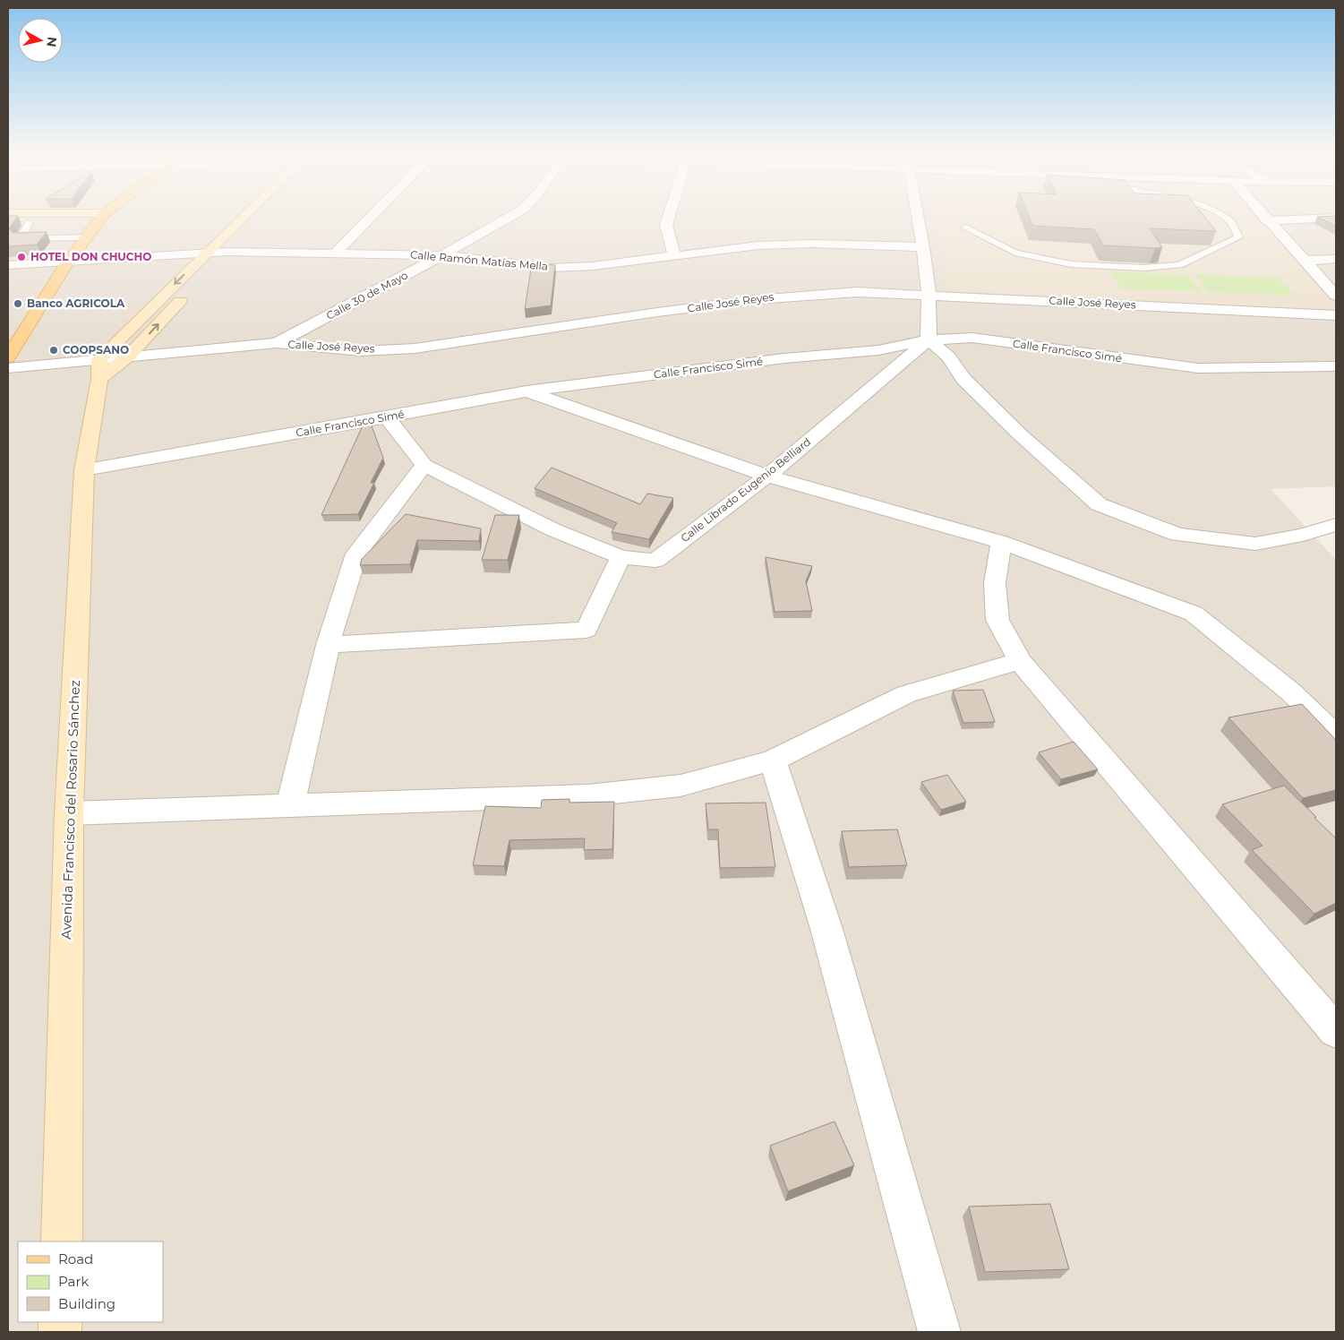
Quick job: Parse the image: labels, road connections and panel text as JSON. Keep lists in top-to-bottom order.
{
  "streets": {
    "main road": ["Avenida Francisco del Rosario Sánchez"],
    "street": [
      "Calle Ramón Matías Mella",
      "Calle 30 de Mayo",
      "Calle José Reyes",
      "Calle Francisco Simé",
      "Calle Librado Eugenio Belliard"
    ]
  },
  "crossings": [
    ["Calle Ramón Matías Mella", "Calle 30 de Mayo"],
    ["Calle 30 de Mayo", "Calle José Reyes"],
    ["Calle José Reyes", "Avenida Francisco del Rosario Sánchez"],
    ["Calle Francisco Simé", "Calle Librado Eugenio Belliard"],
    ["Calle Francisco Simé", "Avenida Francisco del Rosario Sánchez"]
  ],
  "places": ["HOTEL DON CHUCHO", "Banco AGRICOLA", "COOPSANO"],
  "legend": ["Road", "Park", "Building"],
  "north": "right"
}
